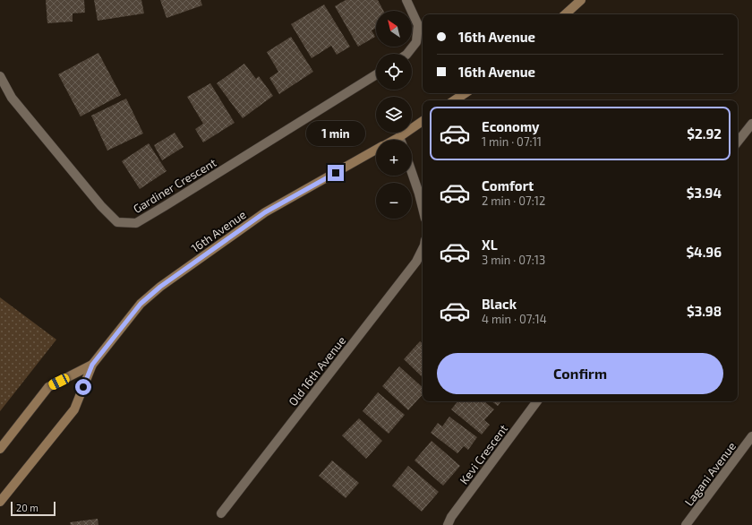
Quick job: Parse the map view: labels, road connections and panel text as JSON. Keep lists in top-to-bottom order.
{
  "streets": {
    "main road": ["16th Avenue"],
    "street": [
      "Gardiner Crescent",
      "Old 16th Avenue",
      "Kevi Crescent",
      "Lagani Avenue"
    ]
  },
  "scale_bar": "20 m",
  "north": "top left",
  "page": {
    "map_buttons": ["+", "−"],
    "banner": ["16th Avenue", "16th Avenue"],
    "list": [
      {
        "name": "Economy",
        "note": "1 min · 07:11",
        "value": "$2.92"
      },
      {
        "name": "Comfort",
        "note": "2 min · 07:12",
        "value": "$3.94"
      },
      {
        "name": "XL",
        "note": "3 min · 07:13",
        "value": "$4.96"
      },
      {
        "name": "Black",
        "note": "4 min · 07:14",
        "value": "$3.98"
      }
    ],
    "bubble": "1 min",
    "buttons": "Confirm",
    "scale": "20 m"
  }
}
